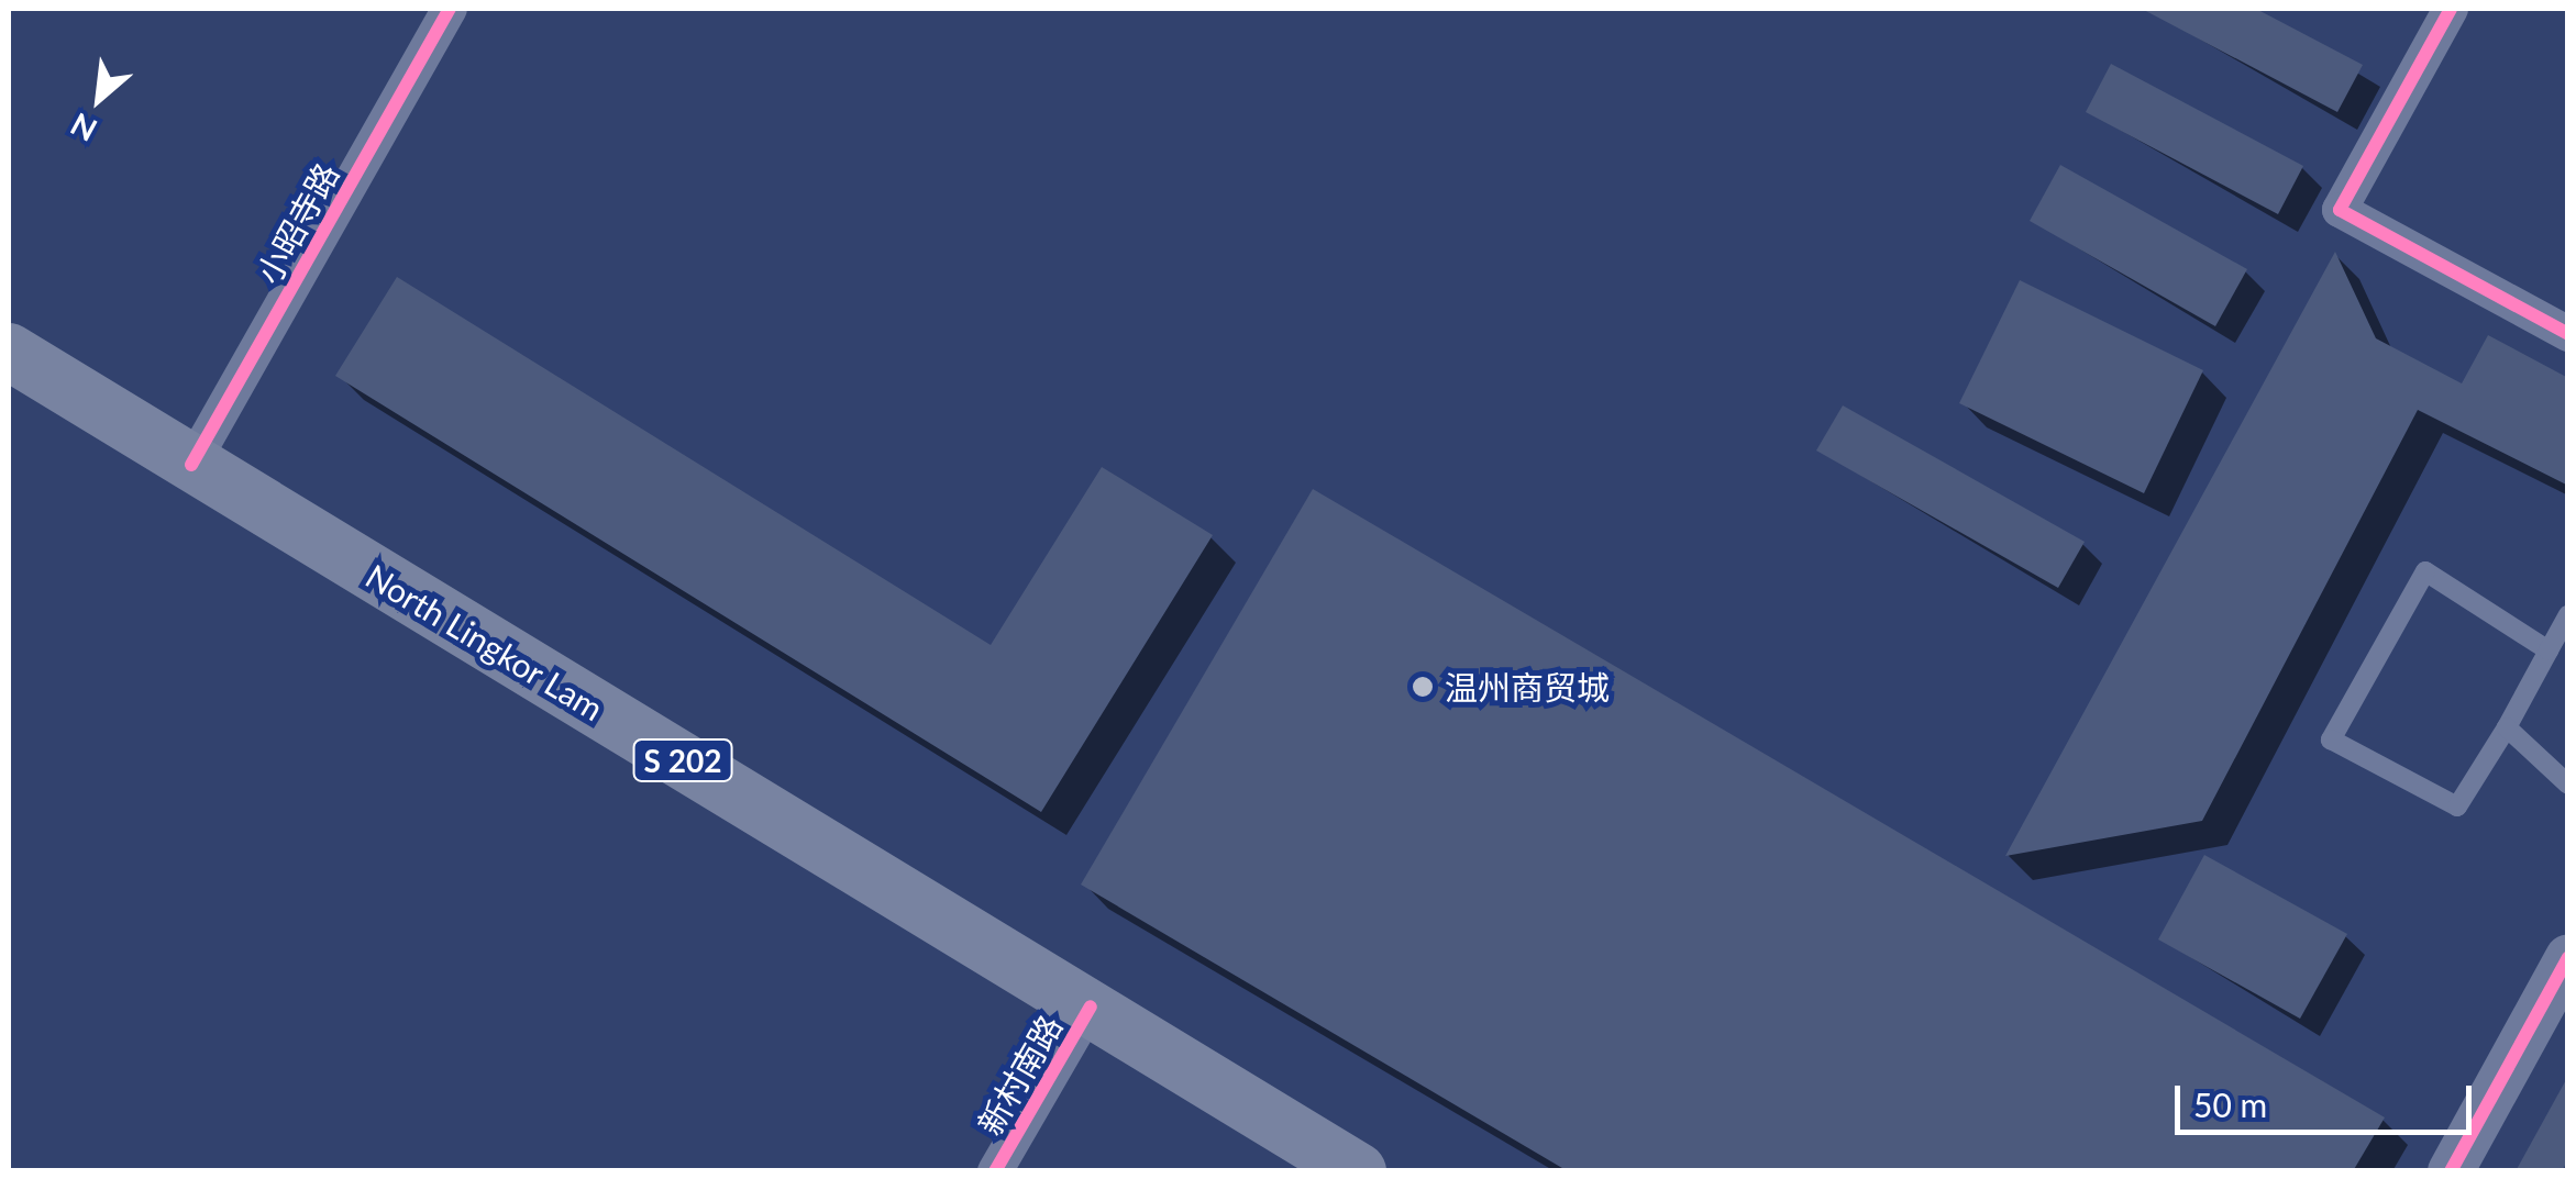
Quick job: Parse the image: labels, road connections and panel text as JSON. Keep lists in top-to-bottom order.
{
  "streets": {
    "main road": ["North Lingkor Lam", "S 202"],
    "street": ["小昭寺路", "新村南路"]
  },
  "crossings": [
    ["小昭寺路", "North Lingkor Lam"],
    ["North Lingkor Lam", "新村南路"]
  ],
  "places": ["温州商贸城"],
  "scale_bar": "50 m",
  "north": "bottom left"
}
